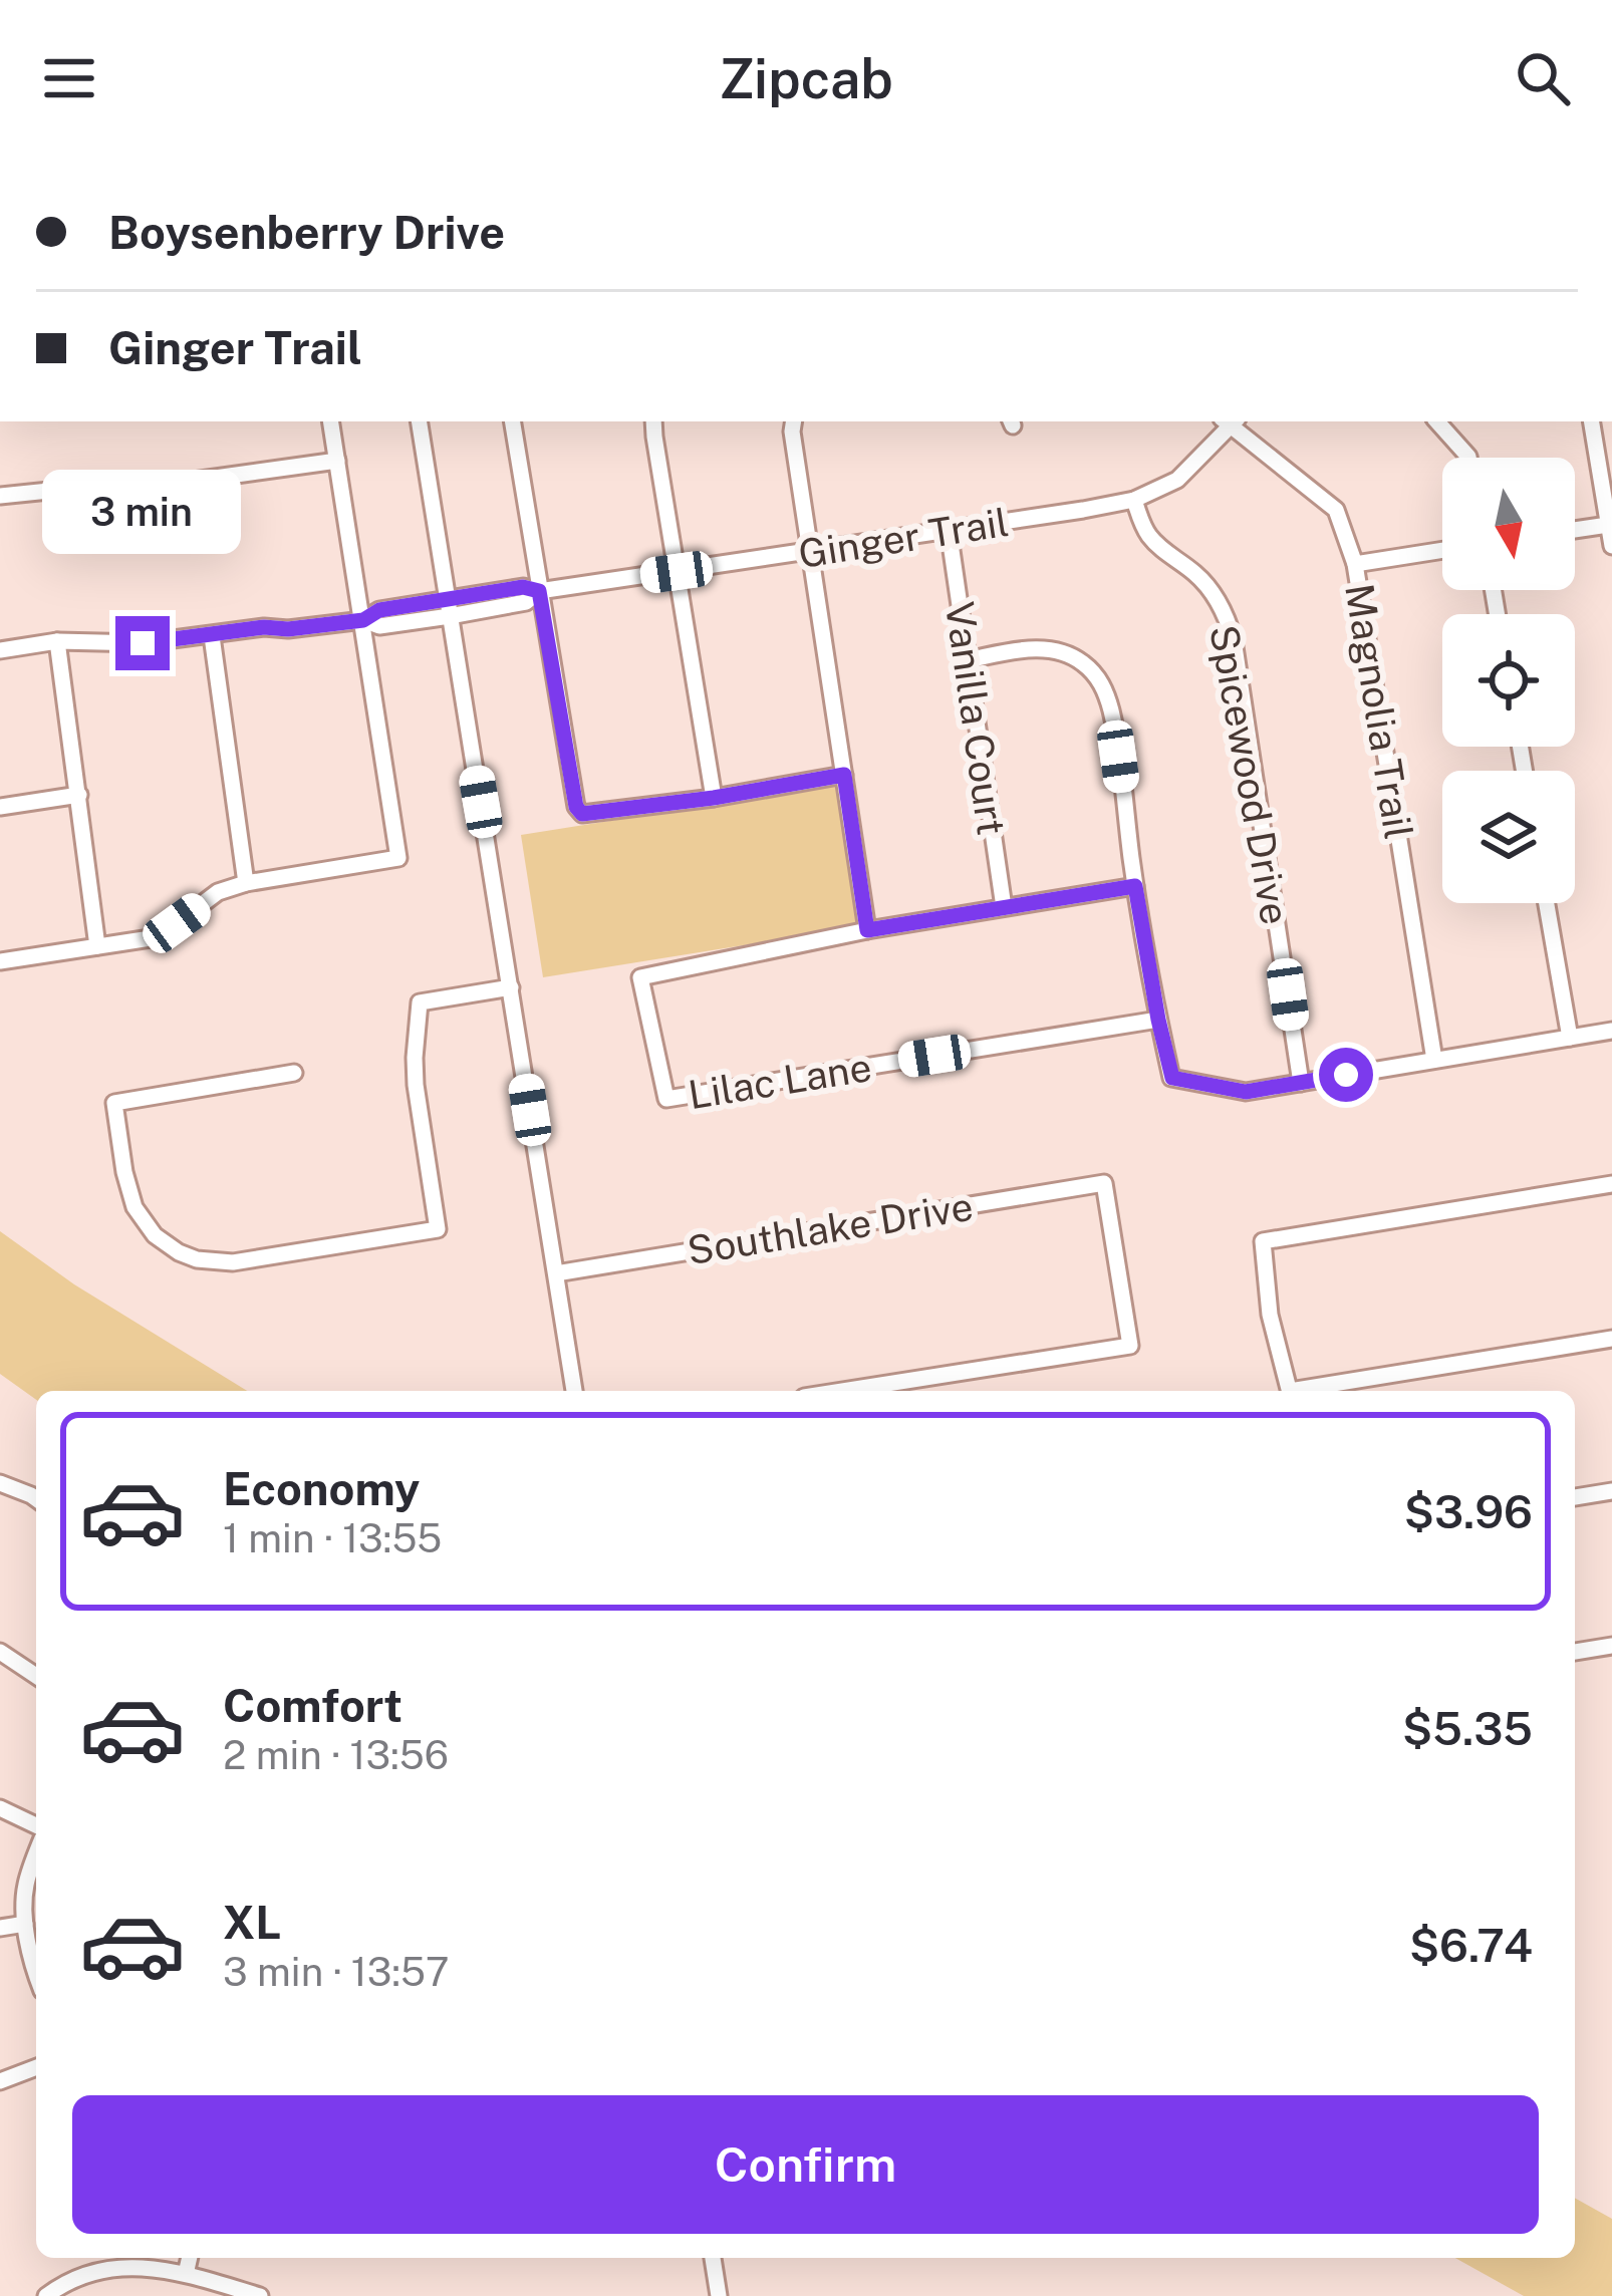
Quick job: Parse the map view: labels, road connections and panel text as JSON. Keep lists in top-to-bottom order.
{
  "streets": {
    "street": [
      "Ginger Trail",
      "Magnolia Trail",
      "Vanilla Court",
      "Spicewood Drive",
      "Lilac Lane",
      "Southlake Drive"
    ]
  },
  "crossings": [
    ["Ginger Trail", "Magnolia Trail"],
    ["Ginger Trail", "Vanilla Court"],
    ["Ginger Trail", "Spicewood Drive"]
  ],
  "north": "bottom",
  "page": {
    "header": "Zipcab",
    "banner": ["Boysenberry Drive", "Ginger Trail"],
    "bubble": "3 min",
    "list": [
      {
        "name": "Economy",
        "note": "1 min · 13:55",
        "value": "$3.96"
      },
      {
        "name": "Comfort",
        "note": "2 min · 13:56",
        "value": "$5.35"
      },
      {
        "name": "XL",
        "note": "3 min · 13:57",
        "value": "$6.74"
      }
    ],
    "buttons": "Confirm"
  }
}
